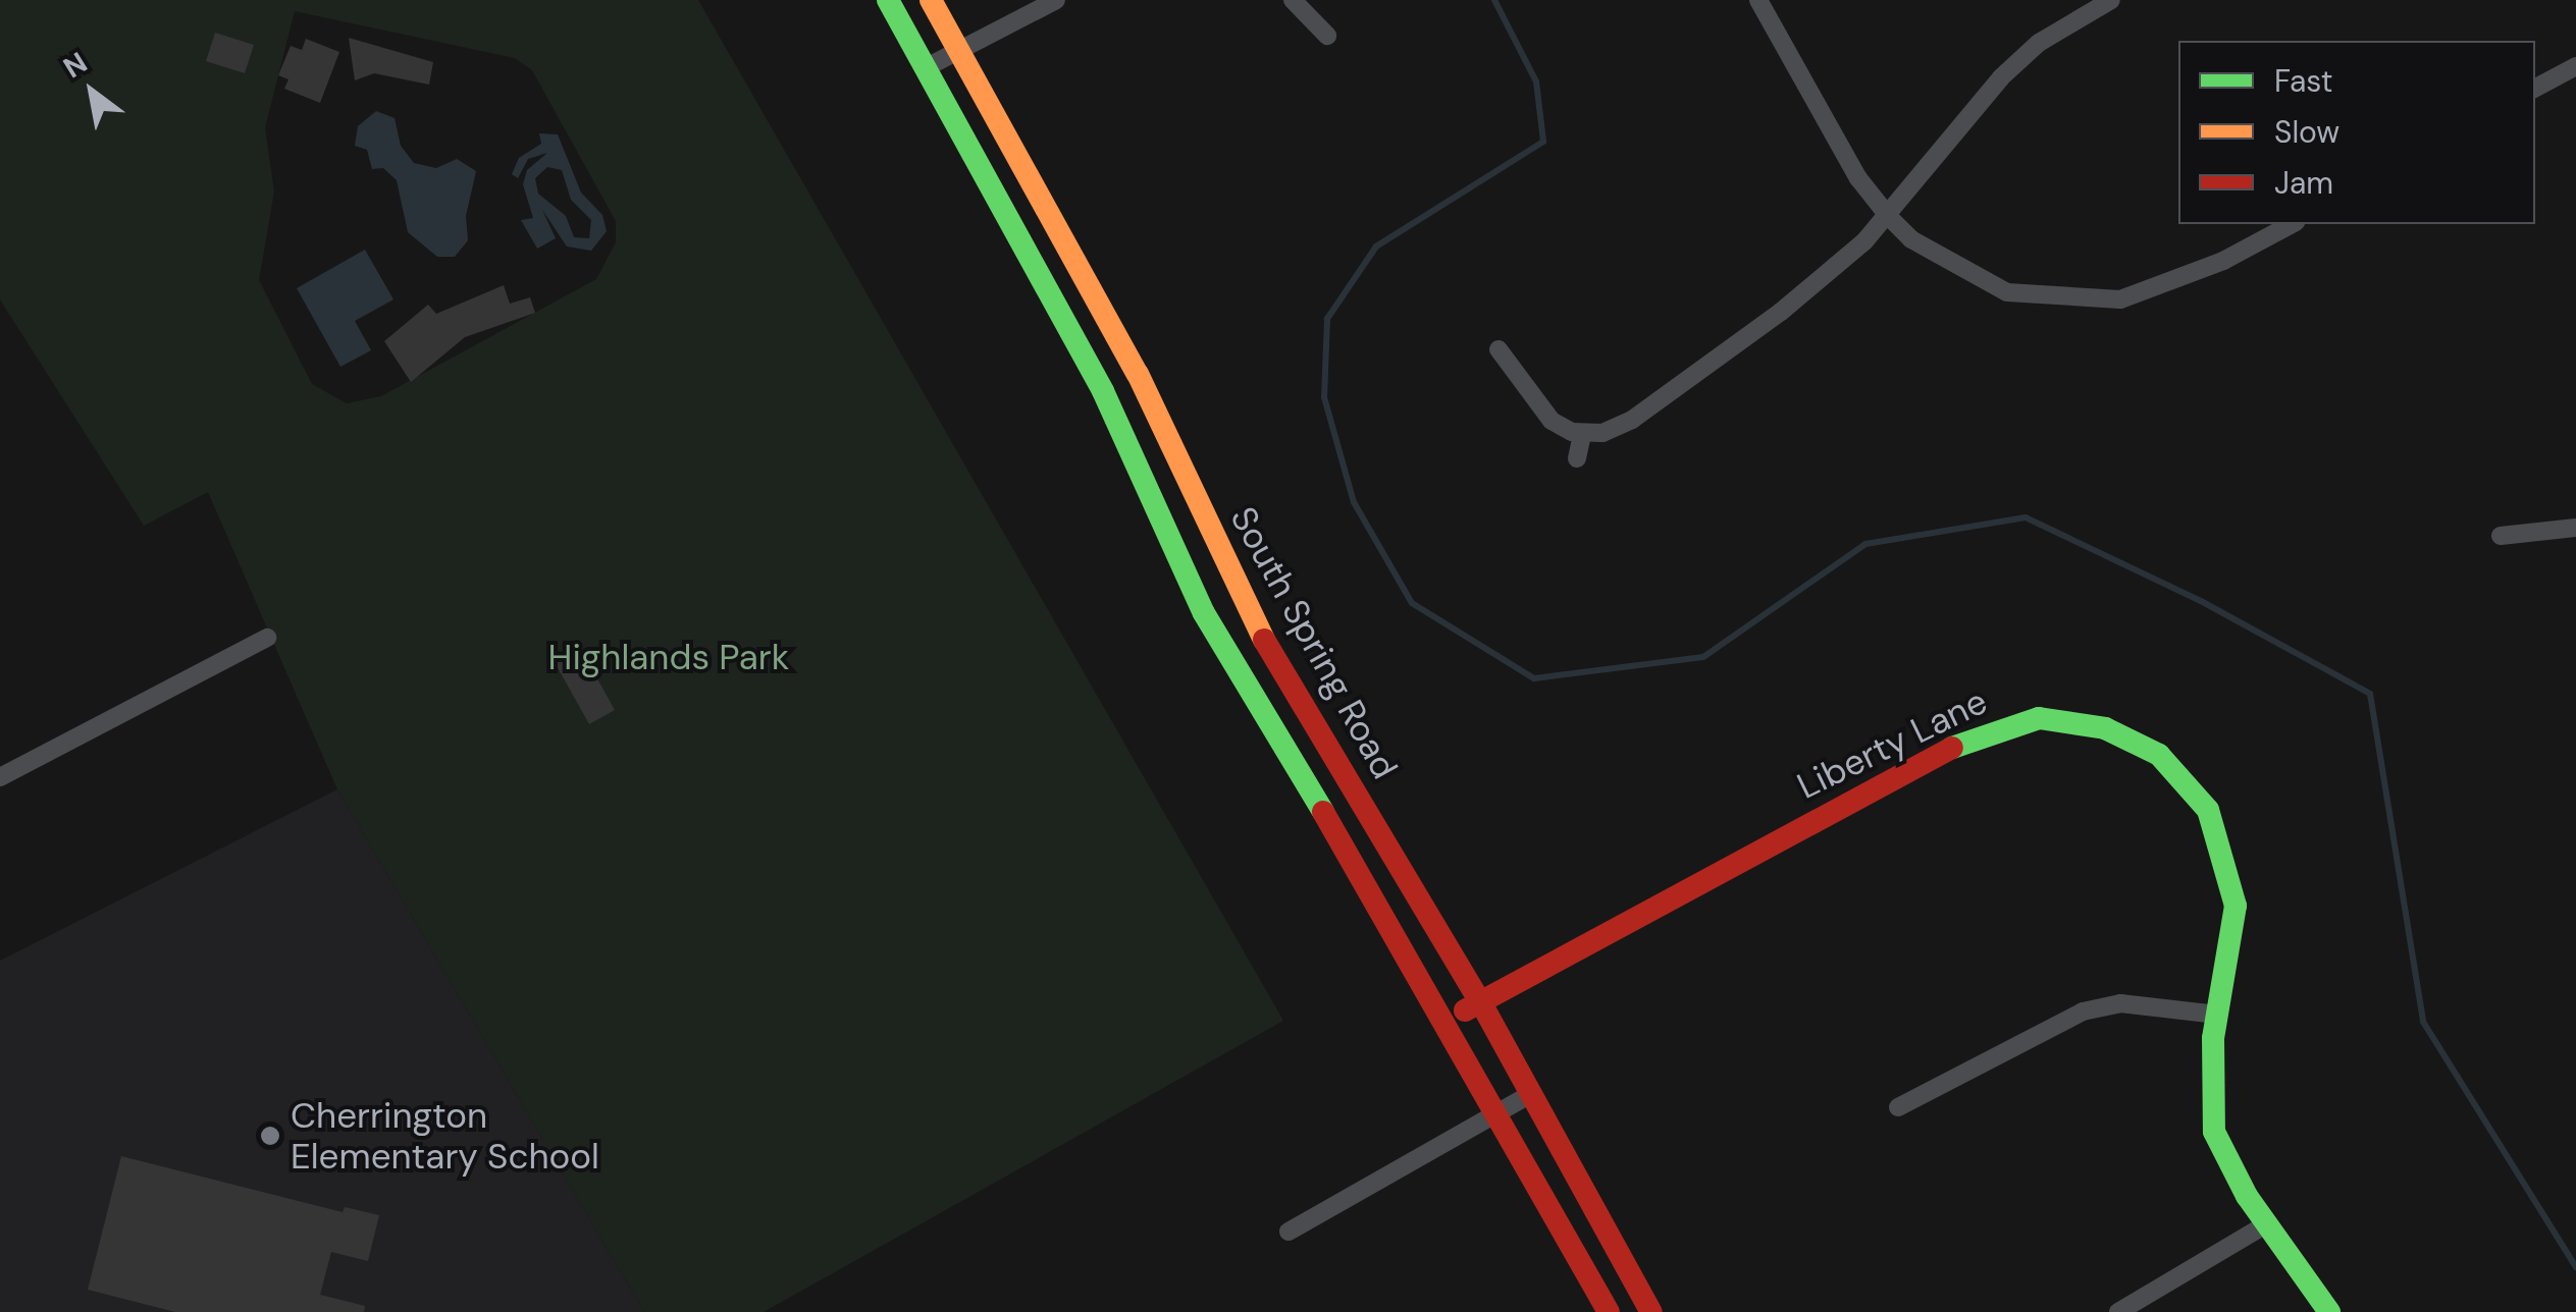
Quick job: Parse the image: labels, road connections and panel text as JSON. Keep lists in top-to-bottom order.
{
  "streets": {
    "main road": ["South Spring Road", "Liberty Lane"]
  },
  "crossings": [
    ["South Spring Road", "Liberty Lane"]
  ],
  "parks": ["Highlands Park"],
  "places": ["Cherrington Elementary School"],
  "legend": ["Fast", "Slow", "Jam"],
  "north": "top left"
}
